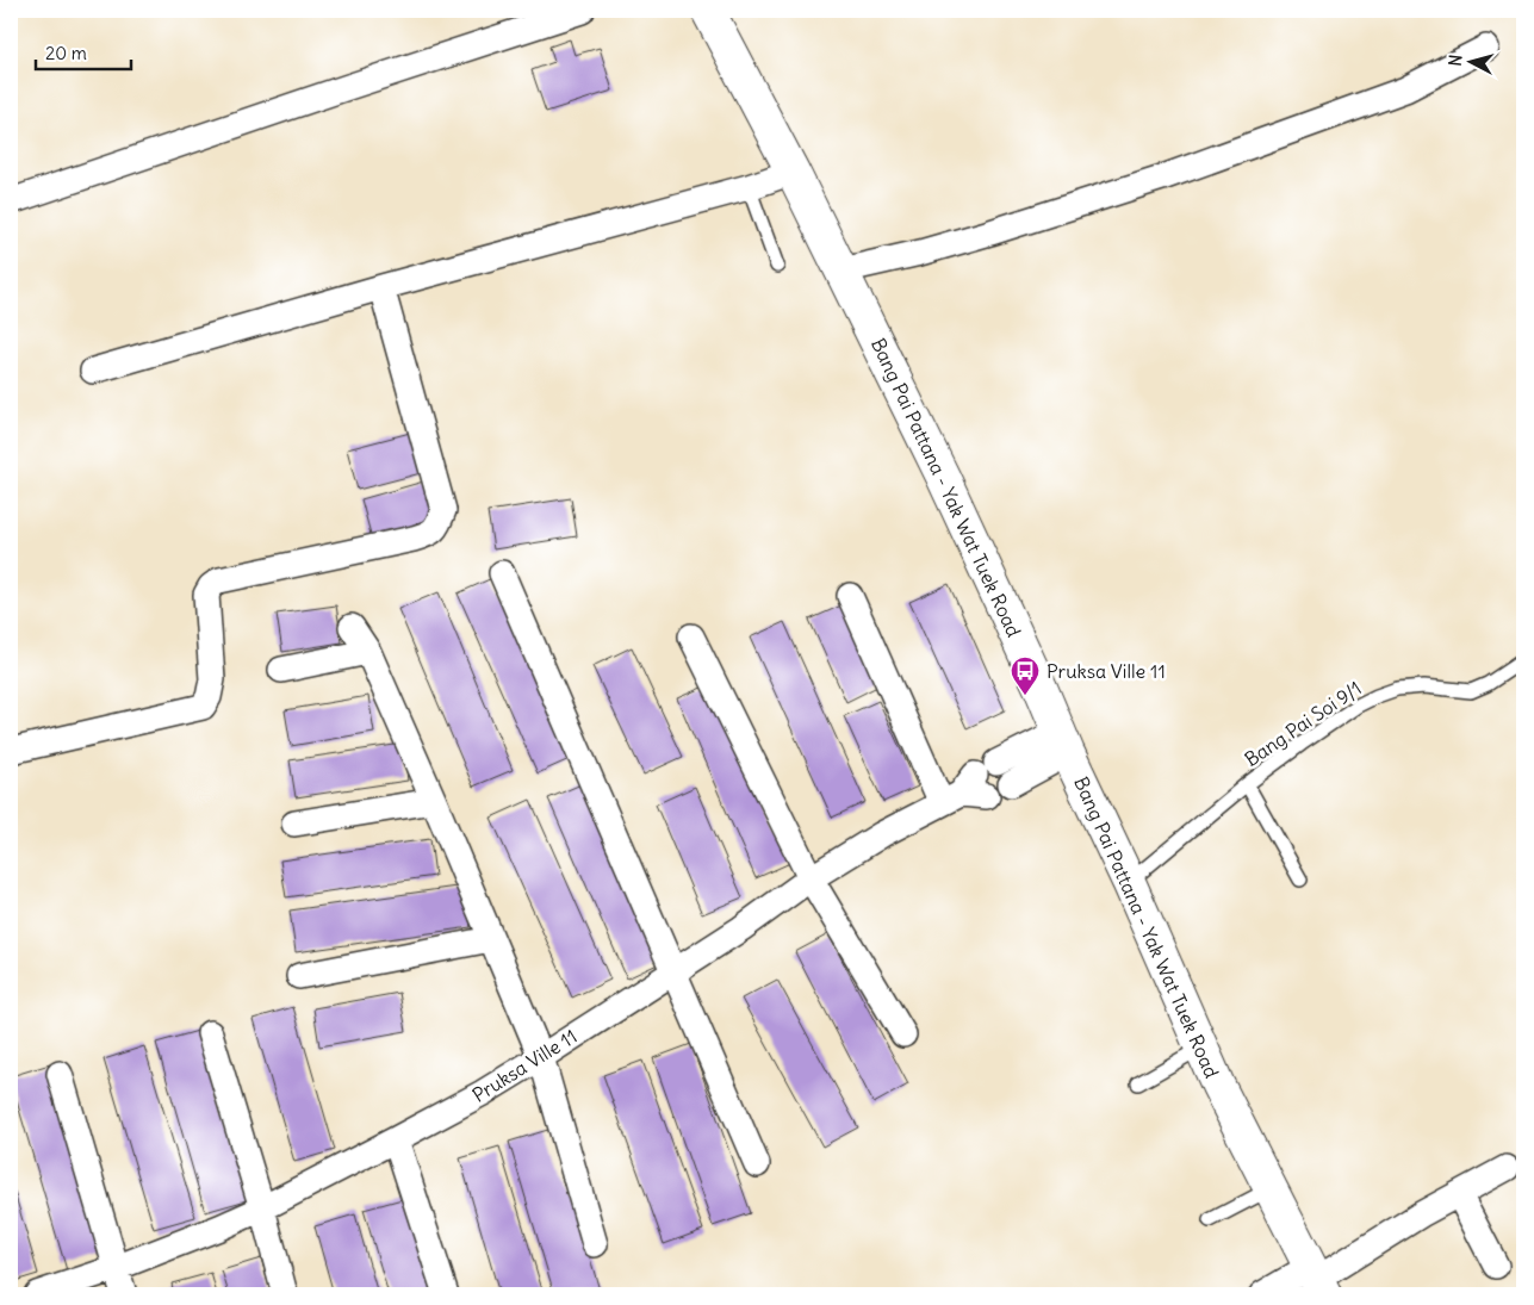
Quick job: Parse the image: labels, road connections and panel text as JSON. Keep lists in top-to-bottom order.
{
  "streets": {
    "street": ["Bang Pai Pattana - Yak Wat Tuek Road", "Pruksa Ville 11"],
    "lane": ["Bang Pai Soi 9/1"]
  },
  "crossings": [
    ["Bang Pai Pattana - Yak Wat Tuek Road", "Bang Pai Soi 9/1"],
    ["Bang Pai Pattana - Yak Wat Tuek Road", "Pruksa Ville 11"]
  ],
  "places": {
    "bus stop": ["Pruksa Ville 11"]
  },
  "scale_bar": "20 m",
  "north": "left"
}
